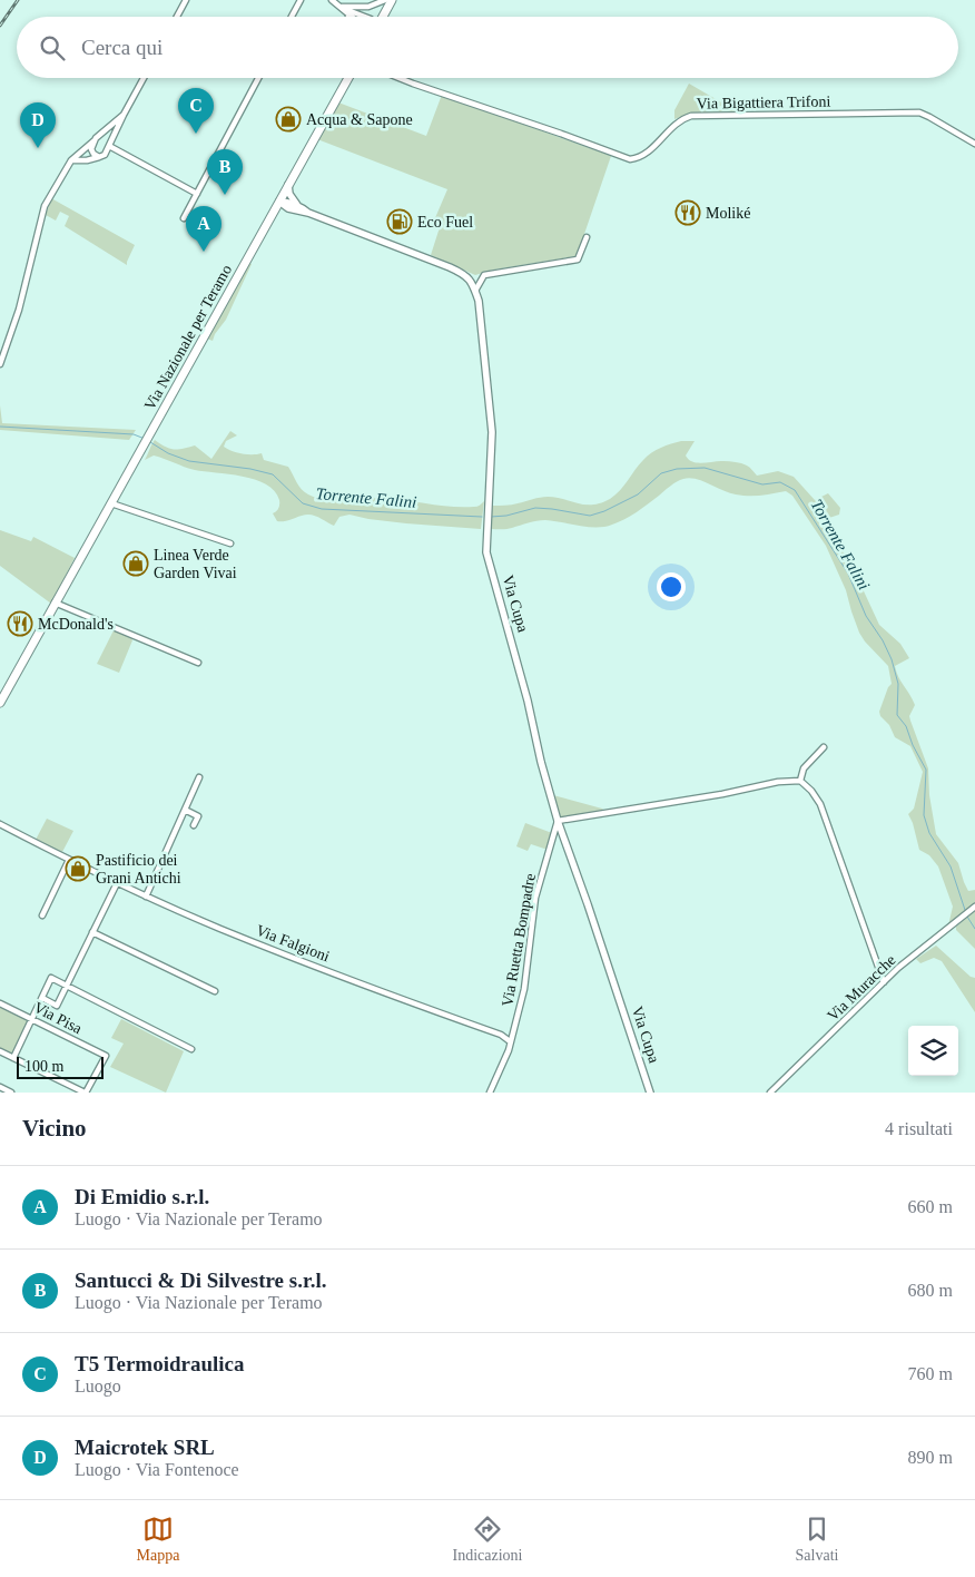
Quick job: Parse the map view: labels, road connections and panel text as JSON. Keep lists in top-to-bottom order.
{
  "streets": {
    "main road": ["Via Nazionale per Teramo"],
    "street": [
      "Via Bigattiera Trifoni",
      "Via Cupa",
      "Via Ruetta Bompadre",
      "Via Falgioni",
      "Via Muracche",
      "Via Pisa"
    ]
  },
  "crossings": [
    ["Via Nazionale per Teramo", "Via Cupa"],
    ["Via Cupa", "Via Ruetta Bompadre"],
    ["Via Ruetta Bompadre", "Via Falgioni"]
  ],
  "water": ["Torrente Falini"],
  "places": {
    "shop": ["Acqua & Sapone", "Linea Verde Garden Vivai", "Pastificio dei Grani Antichi"],
    "restaurant": ["Moliké", "McDonald's"],
    "fuel station": ["Eco Fuel"]
  },
  "scale_bar": "100 m",
  "page": {
    "search": "Cerca qui",
    "pins": [
      "C",
      "D",
      "B",
      "A"
    ],
    "scale": "100 m",
    "heading": ["Vicino", "4 risultati"],
    "list": [
      {
        "mark": "A",
        "name": "Di Emidio s.r.l.",
        "note": "Luogo · Via Nazionale per Teramo",
        "value": "660 m"
      },
      {
        "mark": "B",
        "name": "Santucci & Di Silvestre s.r.l.",
        "note": "Luogo · Via Nazionale per Teramo",
        "value": "680 m"
      },
      {
        "mark": "C",
        "name": "T5 Termoidraulica",
        "note": "Luogo",
        "value": "760 m"
      },
      {
        "mark": "D",
        "name": "Maicrotek SRL",
        "note": "Luogo · Via Fontenoce",
        "value": "890 m"
      }
    ],
    "nav": ["Mappa", "Indicazioni", "Salvati"]
  }
}
